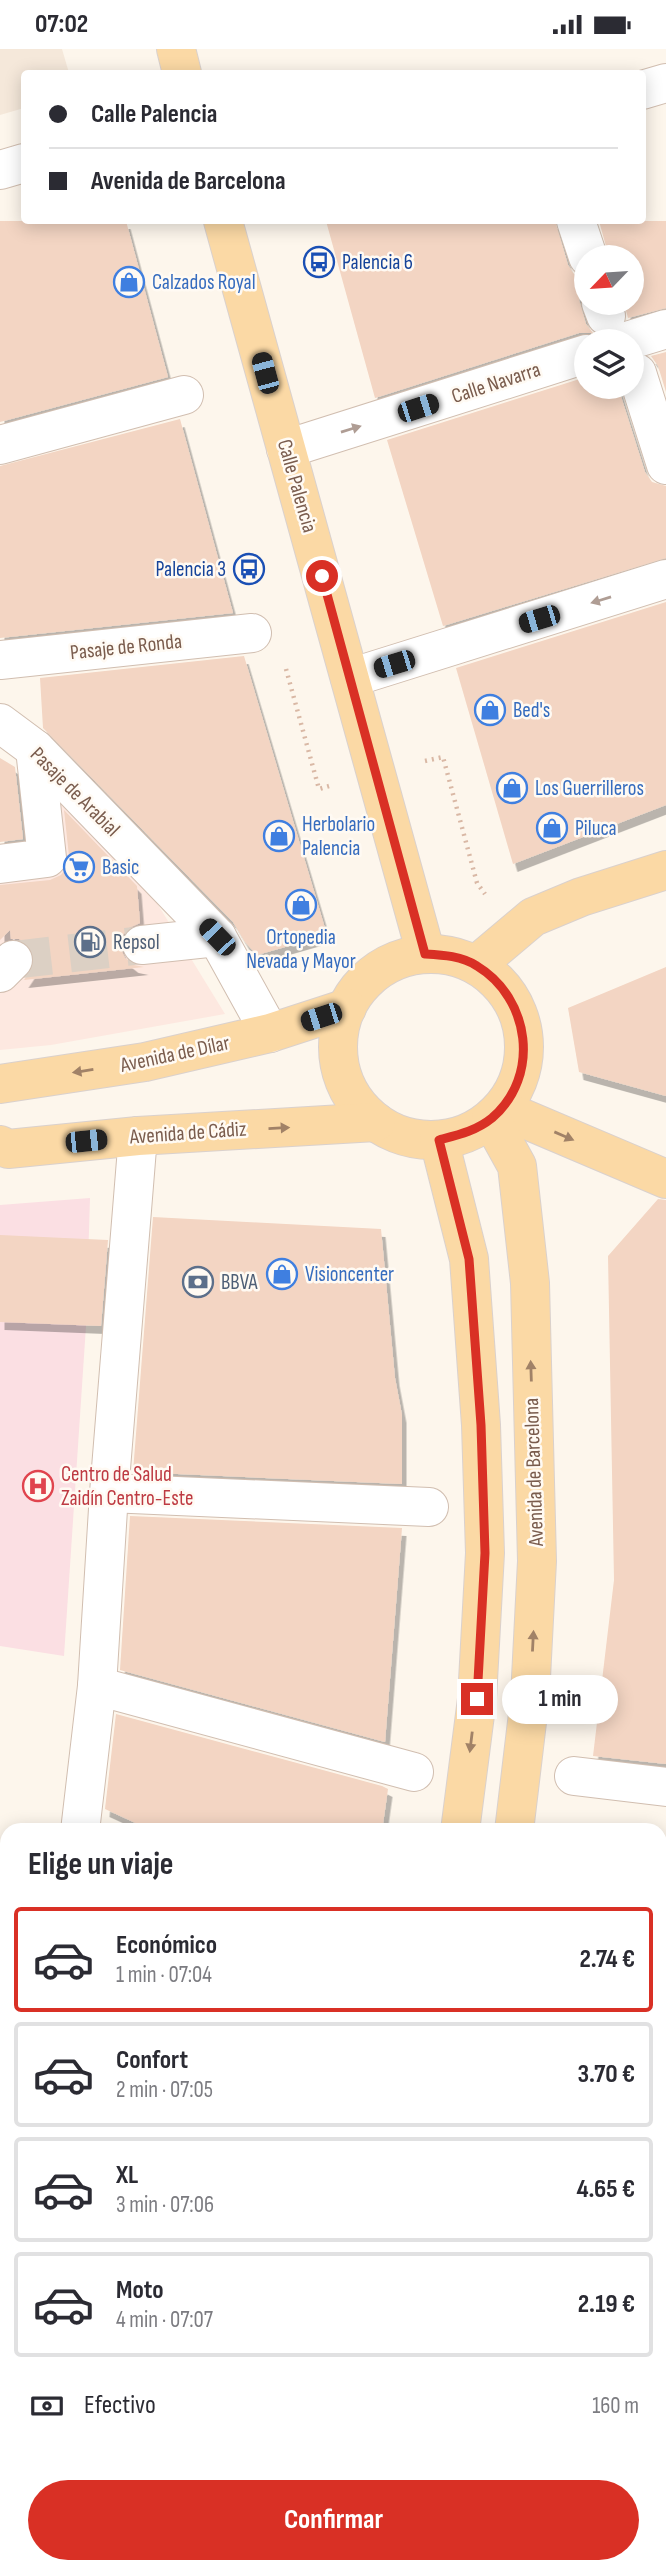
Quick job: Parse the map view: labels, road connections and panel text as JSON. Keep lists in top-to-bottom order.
{
  "streets": {
    "main road": [
      "Calle Palencia",
      "Avenida de Dílar",
      "Avenida de Cádiz",
      "Avenida de Barcelona"
    ],
    "street": ["Calle Navarra", "Pasaje de Ronda", "Pasaje de Arabial"]
  },
  "crossings": [
    ["Calle Navarra", "Calle Palencia"],
    ["Calle Palencia", "Avenida de Dílar"],
    ["Calle Palencia", "Avenida de Cádiz"],
    ["Calle Palencia", "Avenida de Barcelona"],
    ["Pasaje de Arabial", "Avenida de Dílar"],
    ["Avenida de Dílar", "Avenida de Cádiz"],
    ["Avenida de Dílar", "Avenida de Barcelona"],
    ["Avenida de Cádiz", "Avenida de Barcelona"]
  ],
  "one_way": ["Avenida de Dílar", "Avenida de Cádiz"],
  "places": {
    "bus stop": ["Palencia 6", "Palencia 3"],
    "shop": [
      "Calzados Royal",
      "Bed's",
      "Los Guerrilleros",
      "Piluca",
      "Herbolario Palencia",
      "Ortopedia Nevada y Mayor",
      "Visioncenter"
    ],
    "supermarket": ["Basic"],
    "fuel station": ["Repsol"],
    "bank": ["BBVA"],
    "hospital": ["Centro de Salud Zaidín Centro-Este"]
  },
  "north": "bottom left",
  "page": {
    "status": "07:02",
    "banner": ["Calle Palencia", "Avenida de Barcelona"],
    "bubble": "1 min",
    "heading": "Elige un viaje",
    "list": [
      {
        "name": "Económico",
        "note": "1 min · 07:04",
        "value": "2.74 €"
      },
      {
        "name": "Confort",
        "note": "2 min · 07:05",
        "value": "3.70 €"
      },
      {
        "name": "XL",
        "note": "3 min · 07:06",
        "value": "4.65 €"
      },
      {
        "name": "Moto",
        "note": "4 min · 07:07",
        "value": "2.19 €"
      }
    ],
    "pay": ["Efectivo", "160 m"],
    "buttons": "Confirmar"
  }
}
